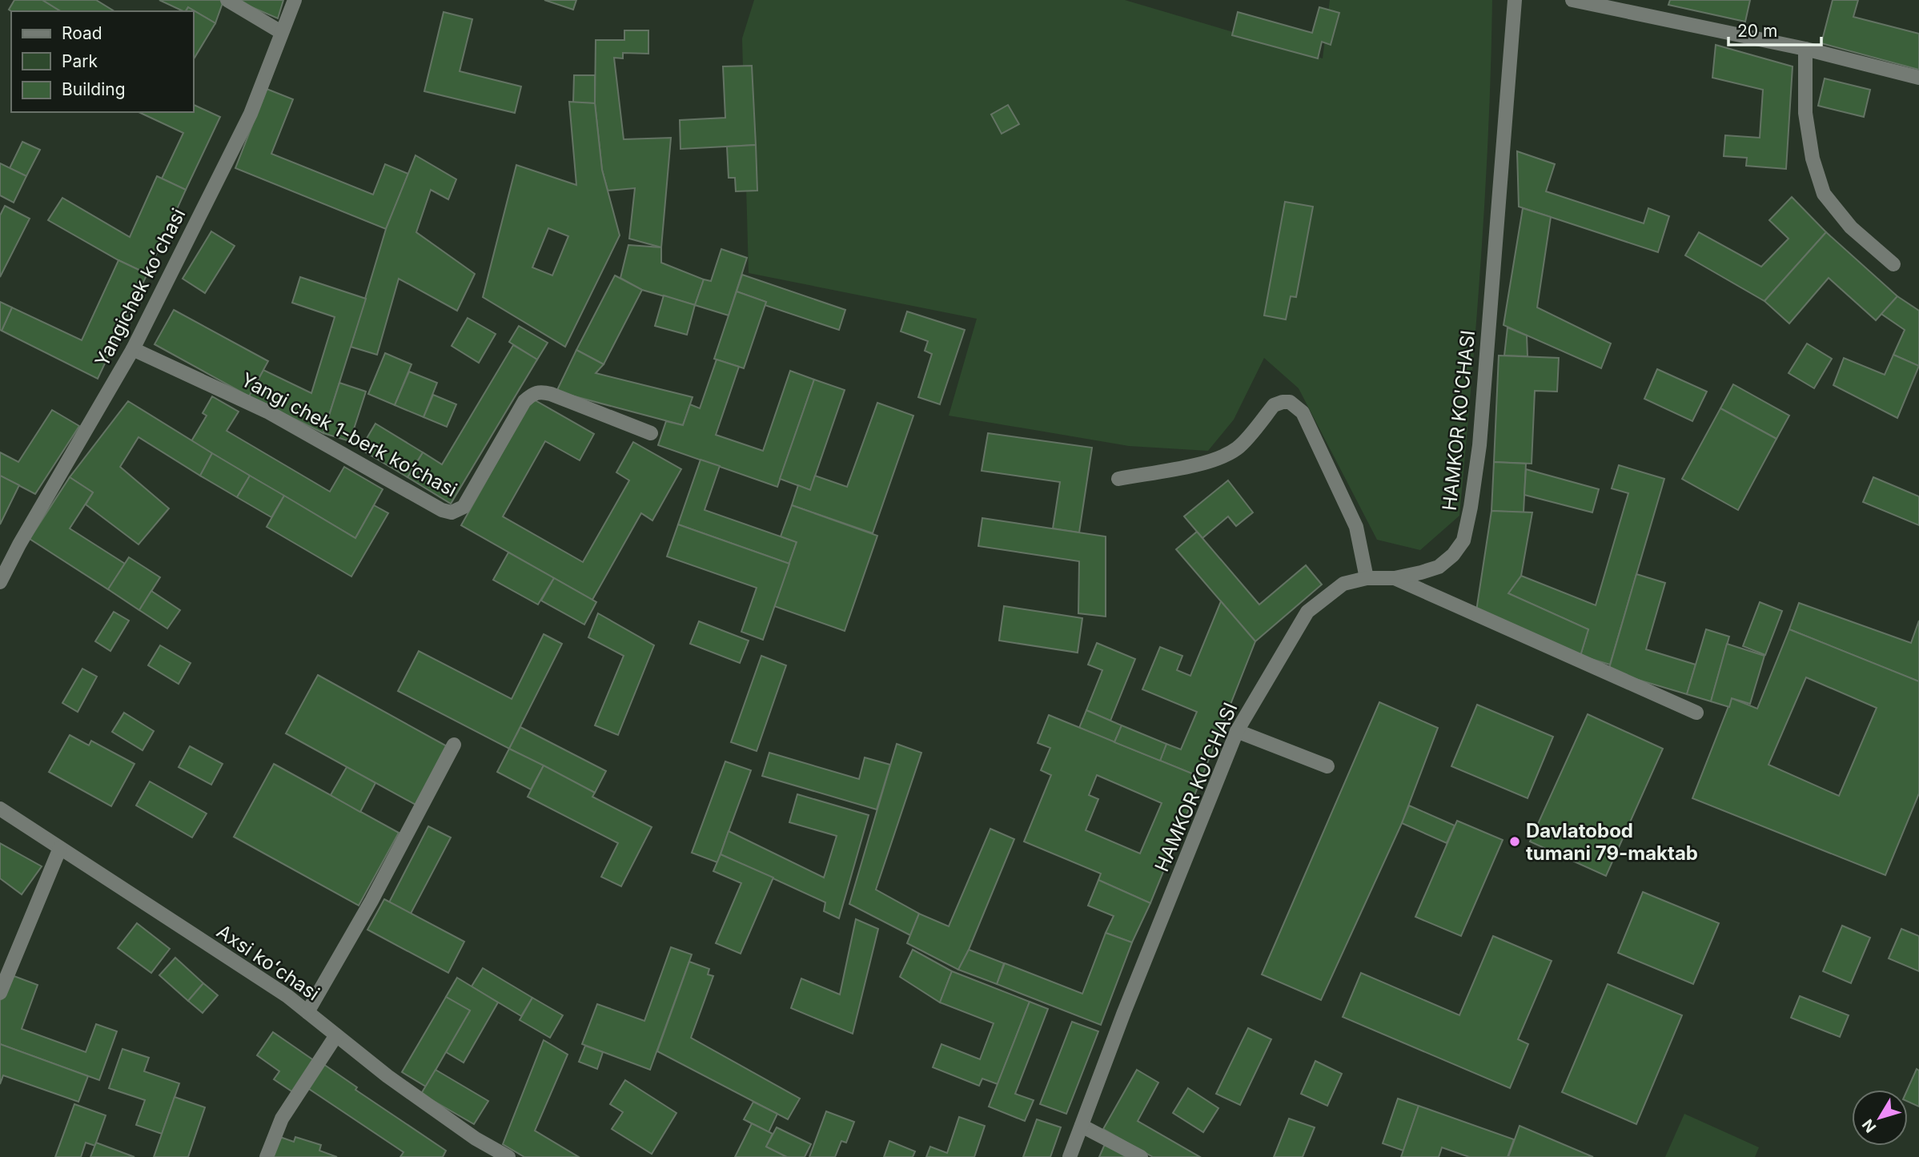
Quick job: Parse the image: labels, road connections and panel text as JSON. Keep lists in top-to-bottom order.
{
  "streets": {
    "street": [
      "Yangichek koʻchasi",
      "HAMKOR KO'CHASI",
      "Yangi chek 1-berk koʼchasi",
      "Axsi koʻchasi"
    ]
  },
  "crossings": [
    ["Yangichek koʻchasi", "Yangi chek 1-berk koʼchasi"]
  ],
  "places": ["Davlatobod tumani 79-maktab"],
  "legend": ["Road", "Park", "Building"],
  "scale_bar": "20 m",
  "north": "bottom left"
}
